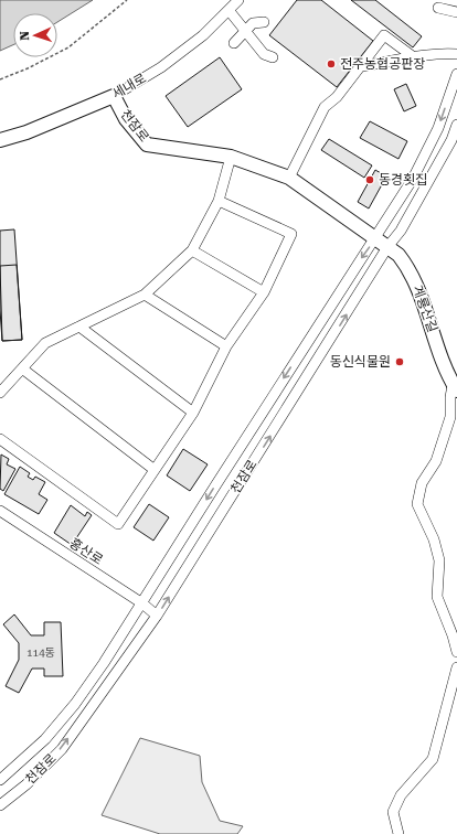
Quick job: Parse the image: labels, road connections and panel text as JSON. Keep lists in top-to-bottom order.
{
  "streets": {
    "main road": ["세내로", "천잠로", "계룡산길"],
    "street": ["홍산로"]
  },
  "crossings": [
    ["세내로", "천잠로"],
    ["천잠로", "계룡산길"],
    ["천잠로", "홍산로"]
  ],
  "places": ["전주농협공판장", "동경횟집", "동신식물원"],
  "house_numbers": ["114동"],
  "north": "left"
}
